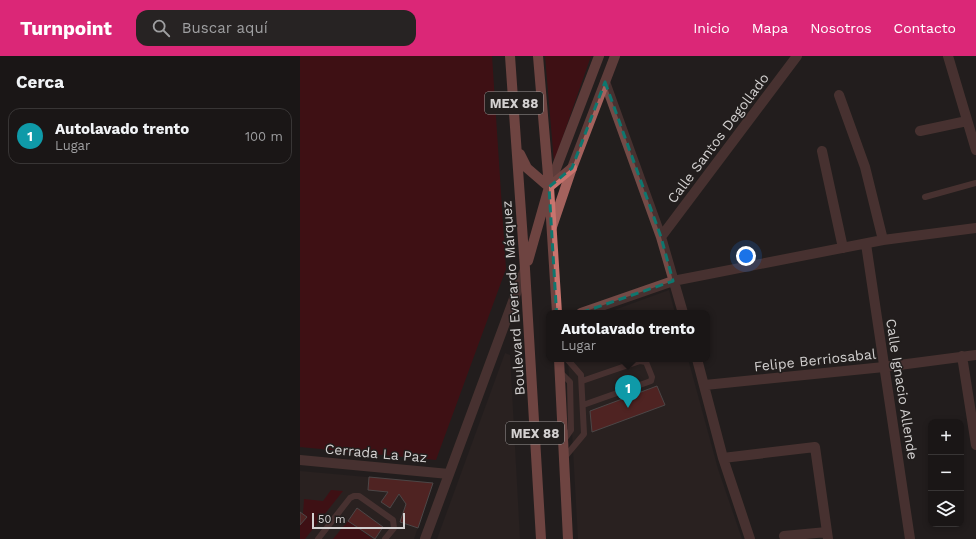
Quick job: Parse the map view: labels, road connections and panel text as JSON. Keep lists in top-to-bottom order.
{
  "streets": {
    "main road": ["MEX 88", "Boulevard Everardo Márquez"],
    "street": [
      "Calle Santos Degollado",
      "Felipe Berriosabal",
      "Calle Ignacio Allende",
      "Cerrada La Paz"
    ]
  },
  "crossings": [
    ["Felipe Berriosabal", "Calle Ignacio Allende"]
  ],
  "scale_bar": "50 m",
  "page": {
    "header": "Turnpoint",
    "search": "Buscar aquí",
    "nav": [
      "Inicio",
      "Mapa",
      "Nosotros",
      "Contacto"
    ],
    "heading": "Cerca",
    "list": [
      {
        "mark": "1",
        "name": "Autolavado trento",
        "note": "Lugar",
        "value": "100 m"
      }
    ],
    "popup": ["Autolavado trento", "Lugar"],
    "pins": "1",
    "map_buttons": ["+", "−"],
    "scale": "50 m"
  }
}
